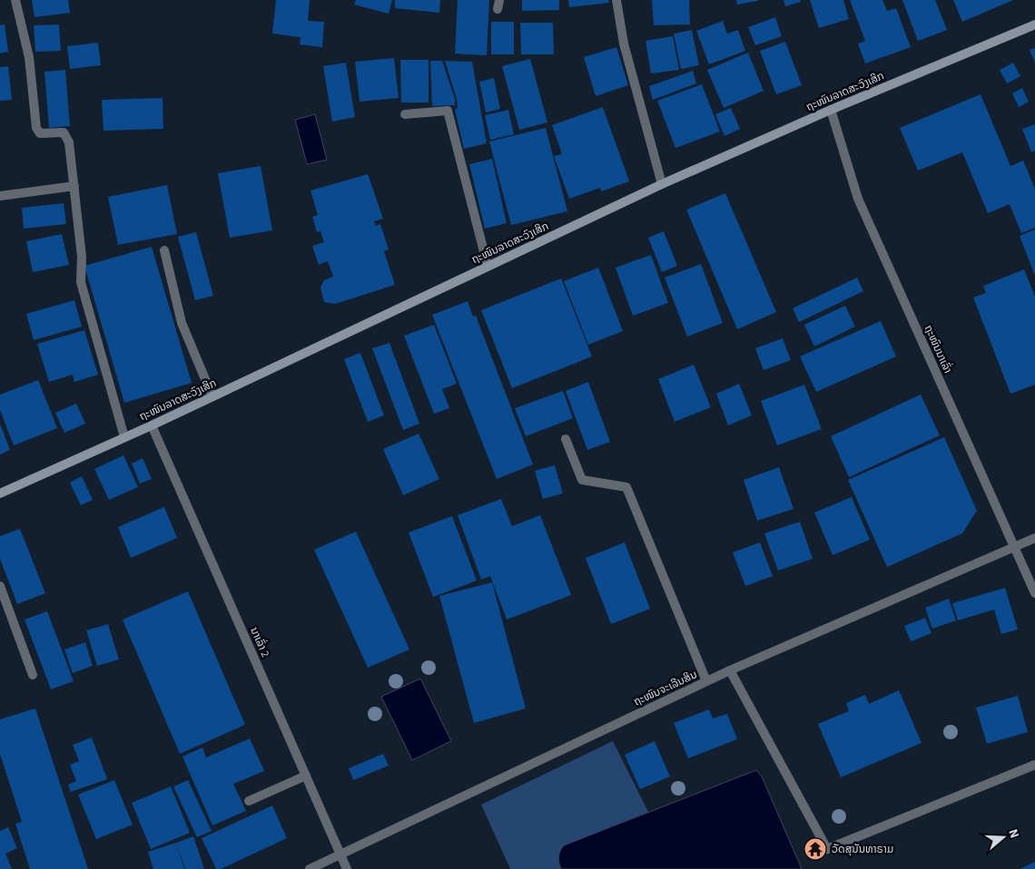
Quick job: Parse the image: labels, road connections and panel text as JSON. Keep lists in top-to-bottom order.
{
  "streets": {
    "street": [
      "ຖະໜົນລາດສະວົງເສິກ",
      "ຖະໜົນນາເລົ່າ",
      "ນາເລົ່າ 2",
      "ຖະໜົນຈະເລີນສິນ"
    ]
  },
  "crossings": [
    ["ຖະໜົນລາດສະວົງເສິກ", "ຖະໜົນນາເລົ່າ"],
    ["ຖະໜົນລາດສະວົງເສິກ", "ນາເລົ່າ 2"],
    ["ຖະໜົນນາເລົ່າ", "ຖະໜົນຈະເລີນສິນ"],
    ["ນາເລົ່າ 2", "ຖະໜົນຈະເລີນສິນ"]
  ],
  "places": {
    "temple": ["ວັດສຸນັນທາຣາມ"]
  },
  "north": "right"
}
